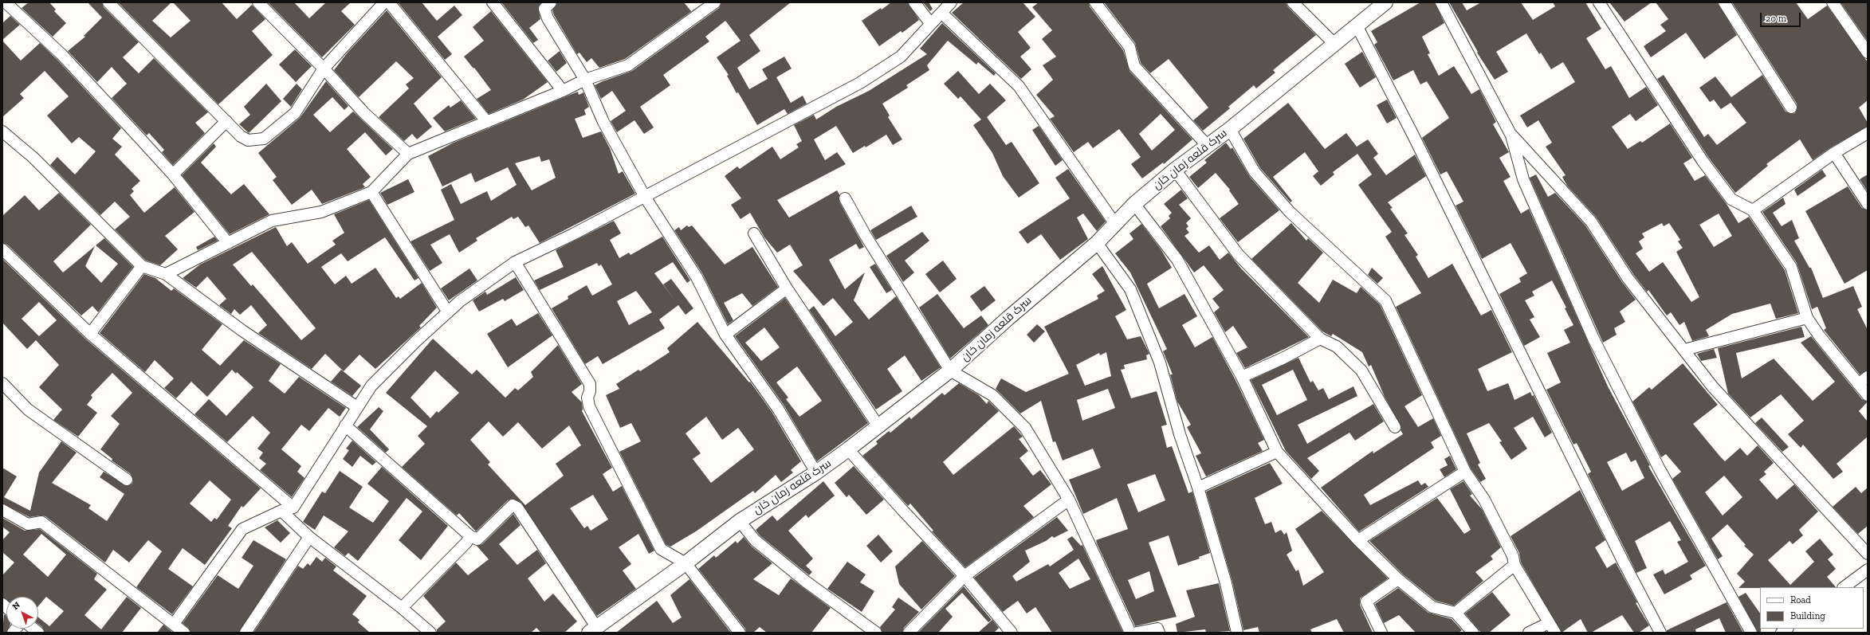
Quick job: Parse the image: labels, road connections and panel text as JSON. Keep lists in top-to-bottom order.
{
  "streets": {
    "street": ["سرک قلعه زمان خان"]
  },
  "legend": ["Road", "Building"],
  "scale_bar": "20 m",
  "north": "top left"
}
